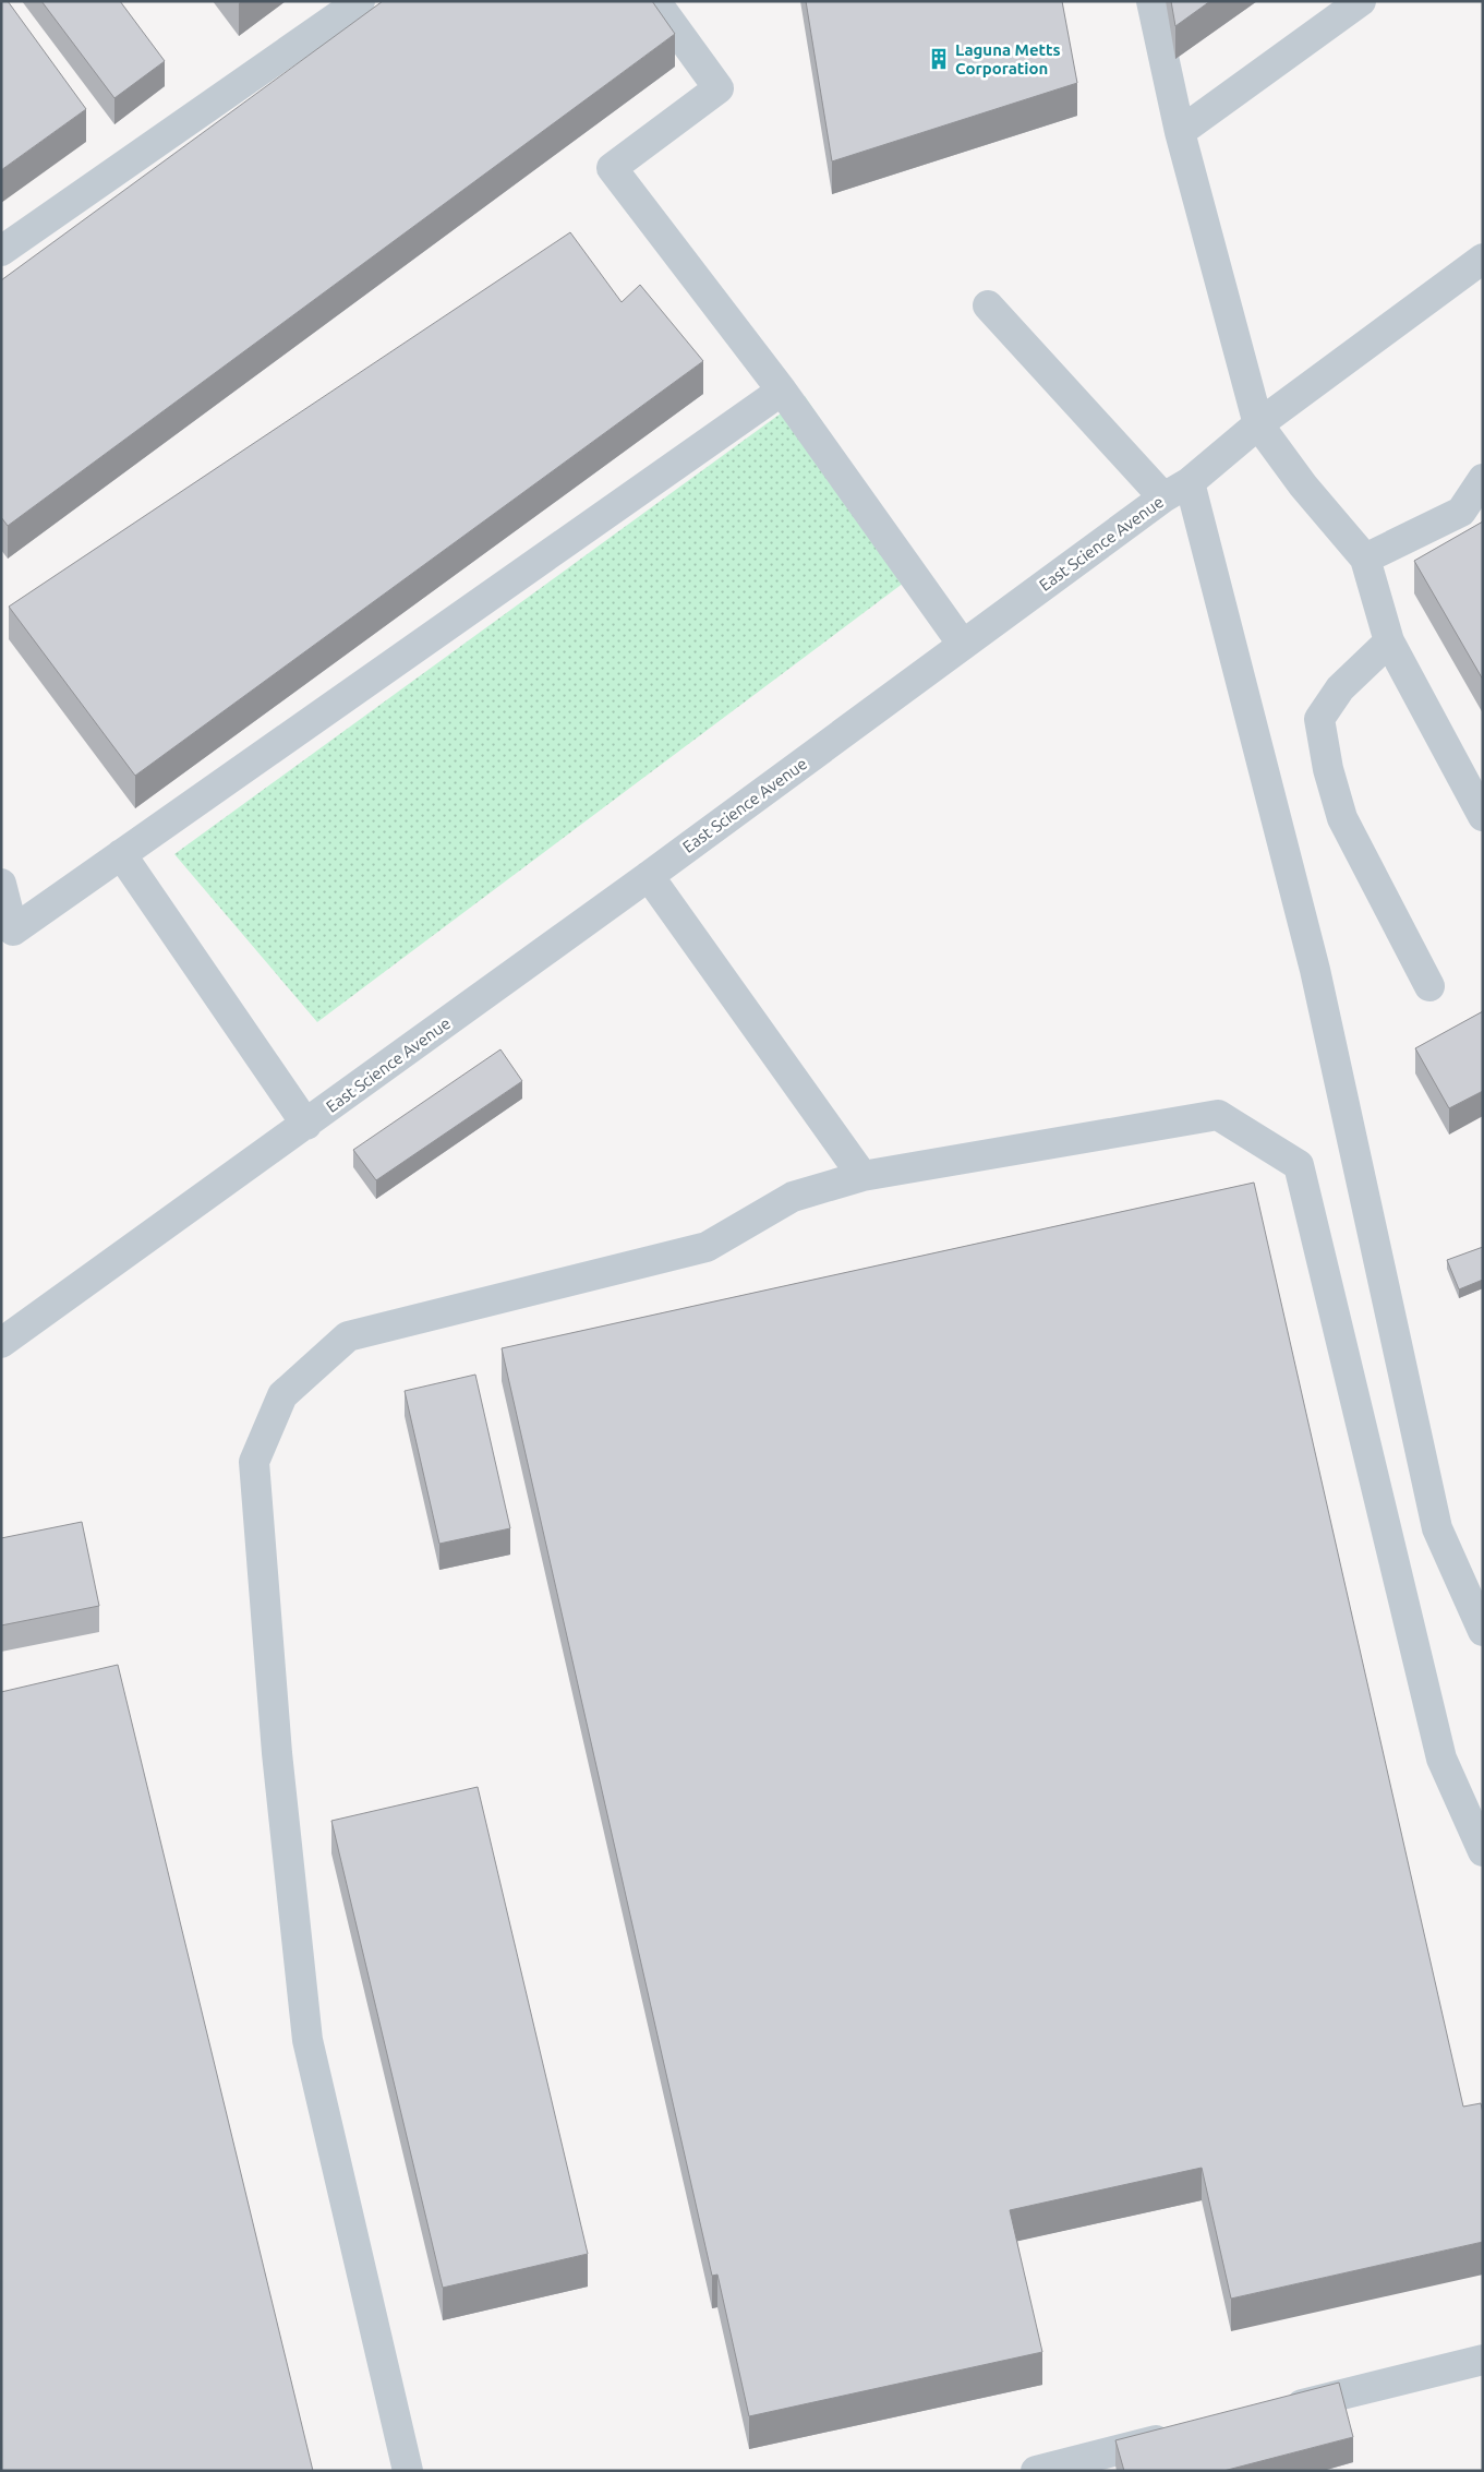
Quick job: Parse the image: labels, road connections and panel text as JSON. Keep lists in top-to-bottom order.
{
  "streets": {
    "street": ["East Science Avenue"]
  },
  "places": {
    "building": ["Laguna Metts Corporation"]
  }
}
